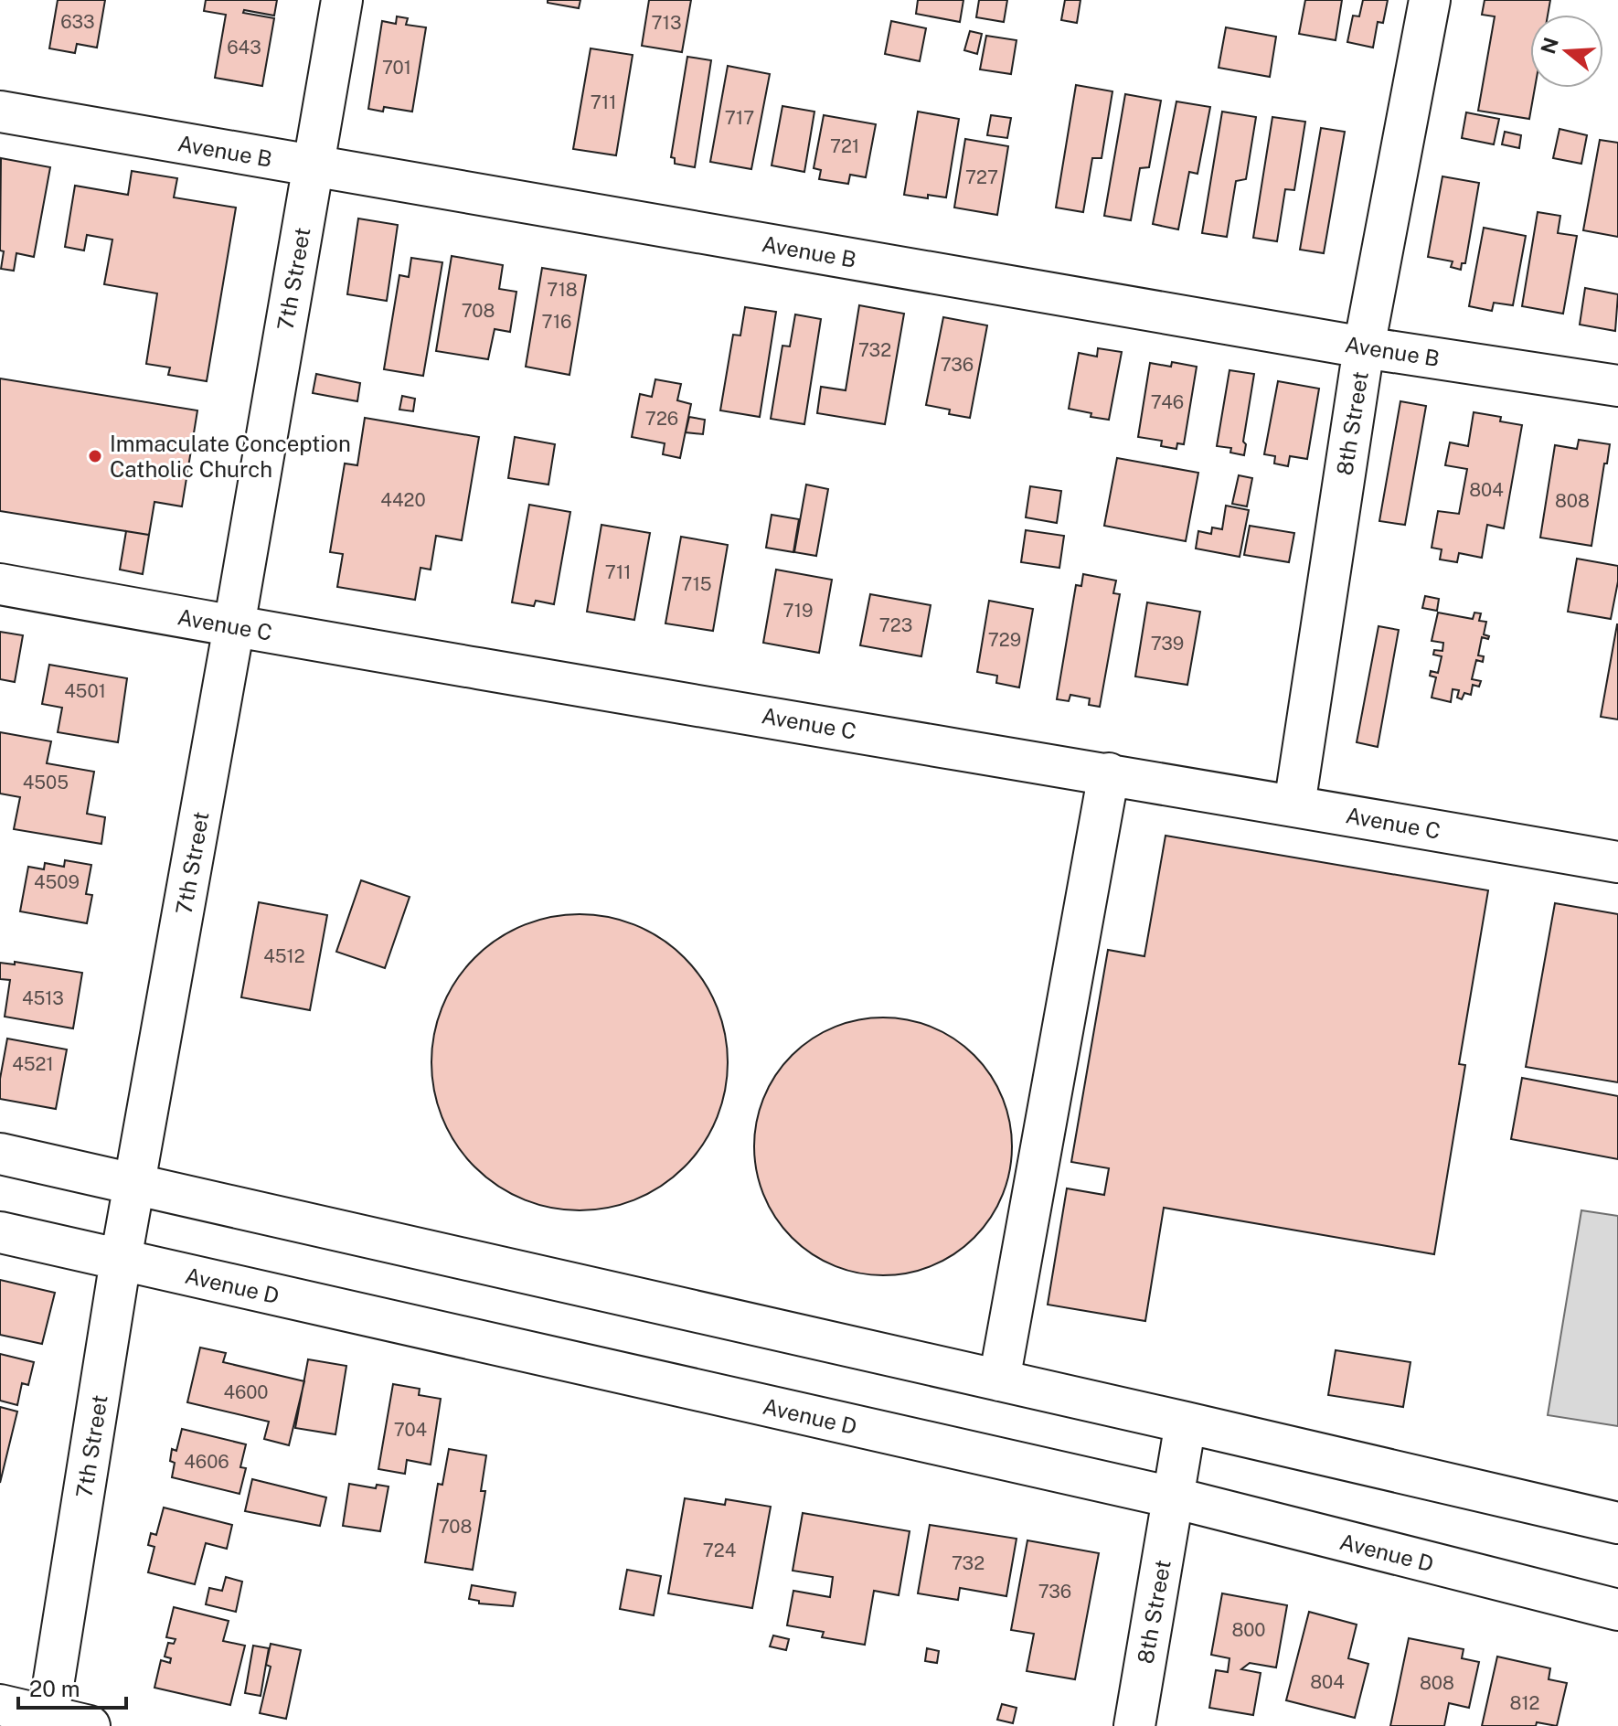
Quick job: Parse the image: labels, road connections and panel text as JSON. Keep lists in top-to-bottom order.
{
  "streets": {
    "street": [
      "Avenue B",
      "7th Street",
      "8th Street",
      "Avenue C",
      "Avenue D"
    ]
  },
  "crossings": [
    ["Avenue B", "7th Street"],
    ["Avenue B", "8th Street"],
    ["7th Street", "Avenue C"],
    ["7th Street", "Avenue D"],
    ["8th Street", "Avenue C"],
    ["8th Street", "Avenue D"]
  ],
  "places": ["Immaculate Conception Catholic Church"],
  "house_numbers": [
    "633",
    "713",
    "643",
    "701",
    "711",
    "717",
    "721",
    "727",
    "718",
    "708",
    "716",
    "732",
    "736",
    "746",
    "726",
    "804",
    "4420",
    "808",
    "711",
    "715",
    "719",
    "723",
    "729",
    "739",
    "4501",
    "4505",
    "4509",
    "4512",
    "4513",
    "4521",
    "4600",
    "704",
    "4606",
    "708",
    "724",
    "732",
    "736",
    "800",
    "804",
    "808",
    "812"
  ],
  "scale_bar": "20 m",
  "north": "left"
}
